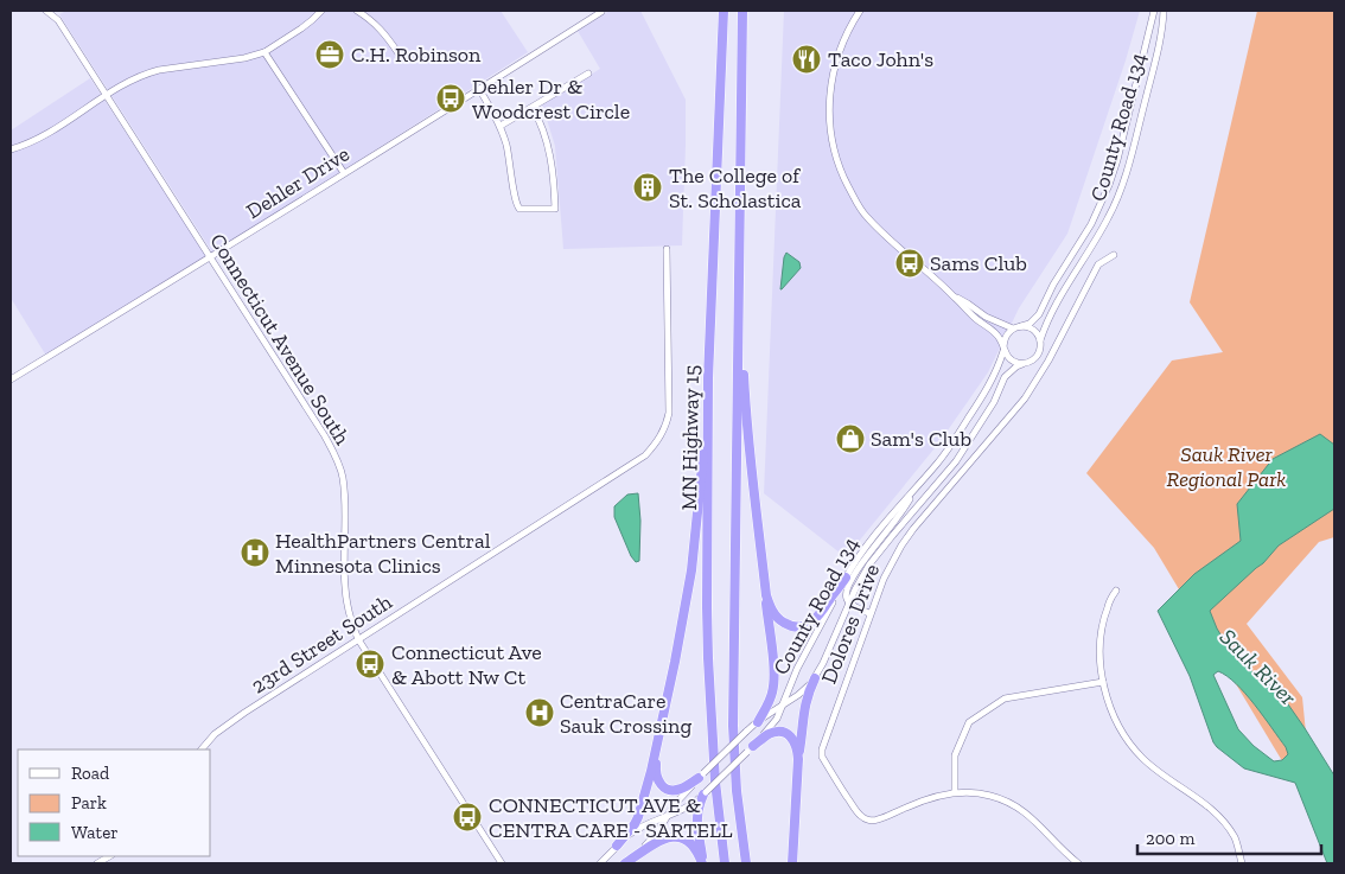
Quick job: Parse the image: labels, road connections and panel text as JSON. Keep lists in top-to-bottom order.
{
  "streets": {
    "highway": ["MN Highway 15"],
    "street": [
      "County Road 134",
      "Dehler Drive",
      "Connecticut Avenue South",
      "Dolores Drive",
      "23rd Street South"
    ]
  },
  "crossings": [
    ["Dehler Drive", "Connecticut Avenue South"],
    ["Connecticut Avenue South", "23rd Street South"]
  ],
  "water": ["Sauk River"],
  "parks": ["Sauk River Regional Park"],
  "places": {
    "office": ["C.H. Robinson"],
    "restaurant": ["Taco John's"],
    "bus stop": [
      "Dehler Dr & Woodcrest Circle",
      "Sams Club",
      "Connecticut Ave & Abott Nw Ct",
      "CONNECTICUT AVE & CENTRA CARE - SARTELL"
    ],
    "building": ["The College of St. Scholastica"],
    "shop": ["Sam's Club"],
    "hospital": ["HealthPartners Central Minnesota Clinics", "CentraCare Sauk Crossing"]
  },
  "legend": ["Road", "Park", "Water"],
  "scale_bar": "200 m"
}
